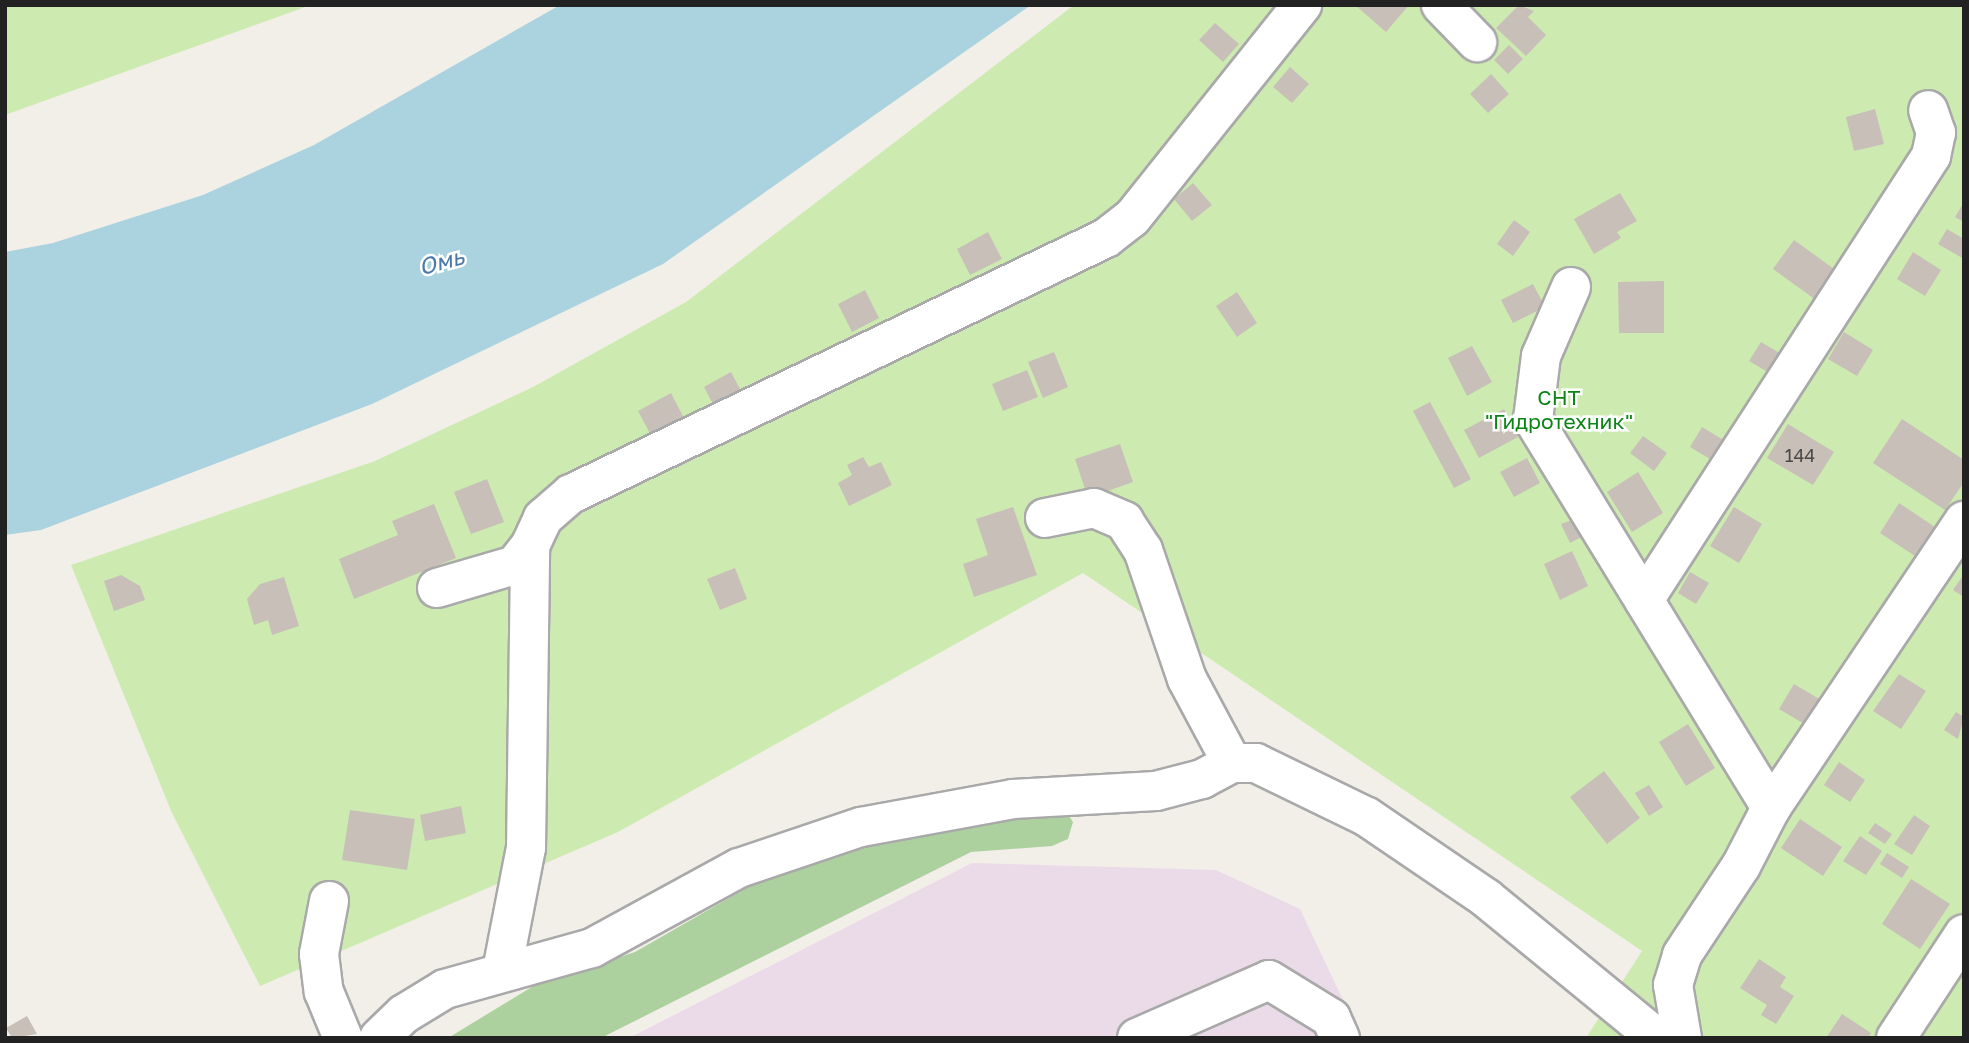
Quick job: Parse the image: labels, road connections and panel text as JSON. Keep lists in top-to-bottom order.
{
  "water": ["Омь"],
  "parks": ["СНТ \"Гидротехник\""],
  "house_numbers": ["144"]
}
